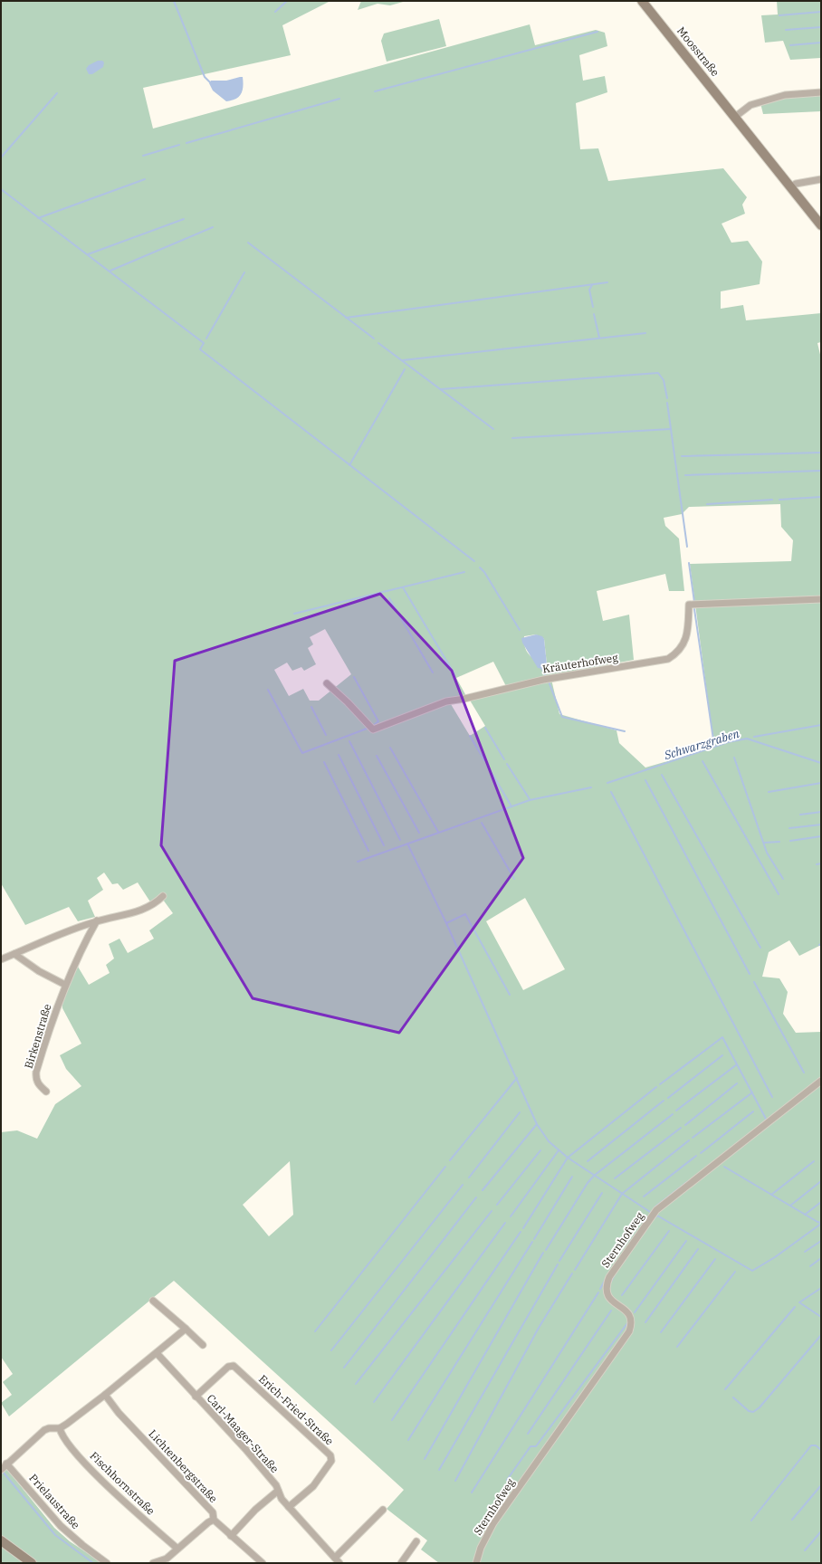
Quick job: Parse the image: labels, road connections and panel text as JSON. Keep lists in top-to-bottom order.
{
  "streets": {
    "street": [
      "Moosstraße",
      "Kräuterhofweg",
      "Birkenstraße",
      "Sternhofweg",
      "Erich-Fried-Straße",
      "Carl-Maager-Straße",
      "Lichtenbergstraße",
      "Fischhornstraße",
      "Prielaustraße"
    ]
  },
  "crossings": [
    ["Erich-Fried-Straße", "Carl-Maager-Straße"]
  ],
  "water": ["Schwarzgraben"]
}
